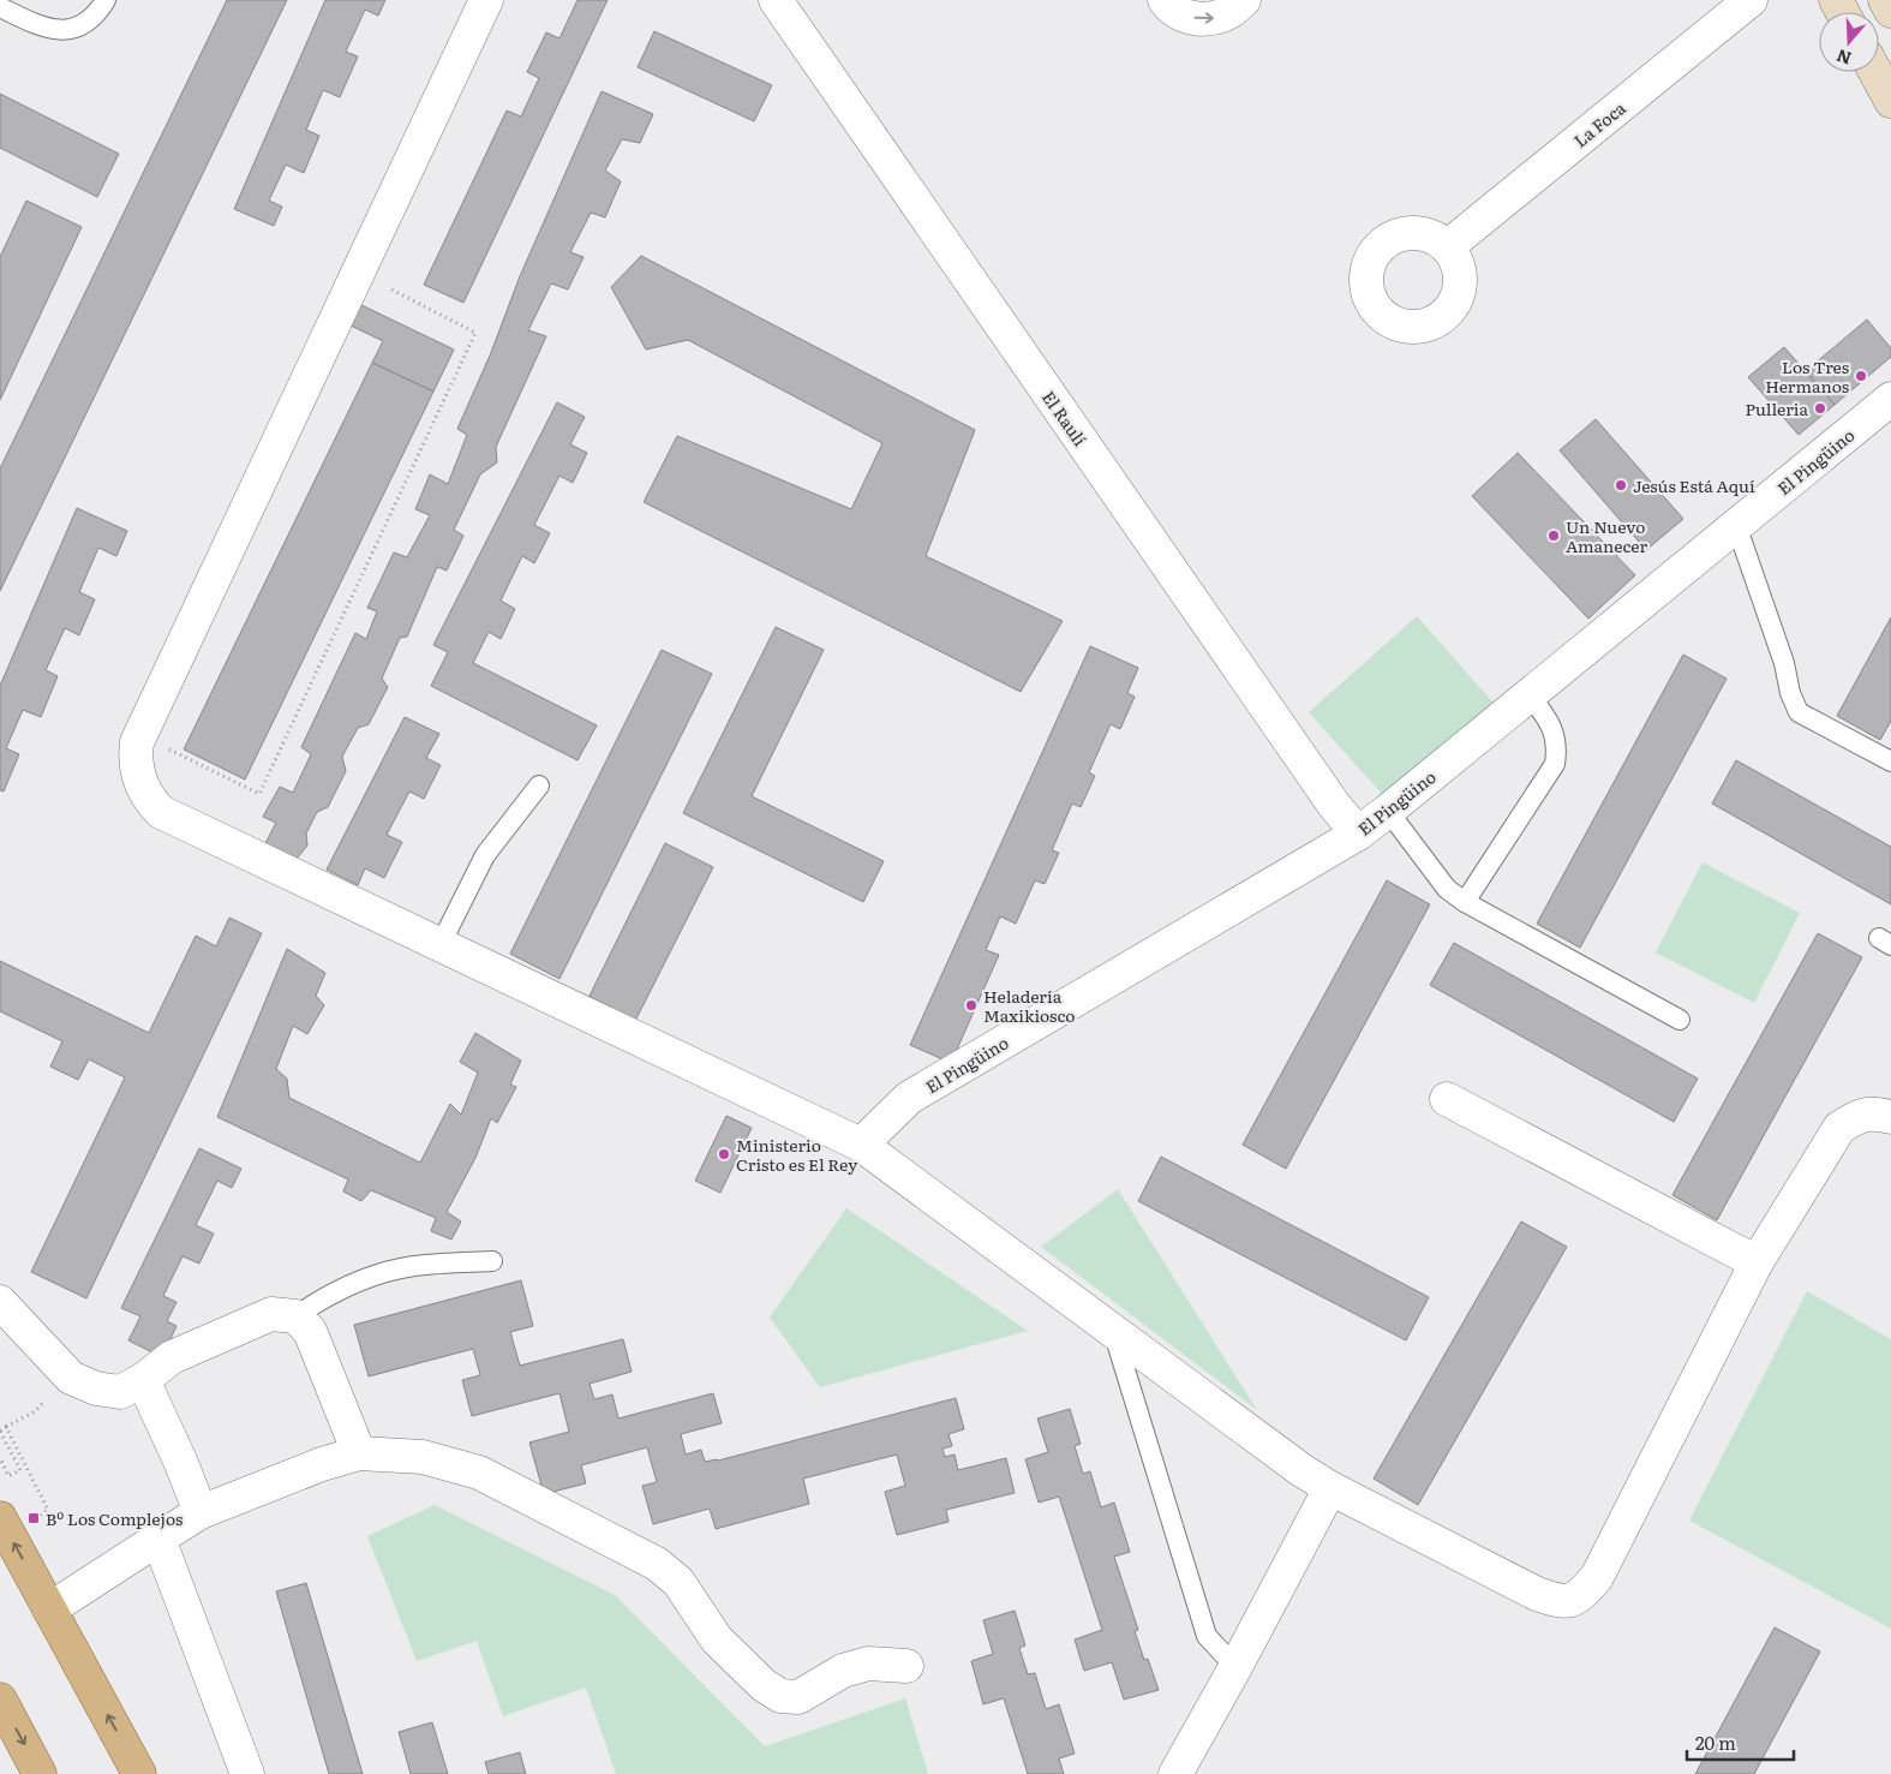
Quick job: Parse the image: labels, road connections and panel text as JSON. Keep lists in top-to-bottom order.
{
  "streets": {
    "street": ["La Foca", "El Raulí", "El Pingüino"]
  },
  "crossings": [
    ["El Raulí", "El Pingüino"]
  ],
  "places": {
    "other": [
      "Los Tres Hermanos",
      "Pulleria",
      "Jesús Está Aquí",
      "Un Nuevo Amanecer",
      "Heladería Maxikiosco",
      "Ministerio Cristo es El Rey"
    ],
    "transit": ["Bº Los Complejos"]
  },
  "scale_bar": "20 m",
  "north": "bottom"
}
